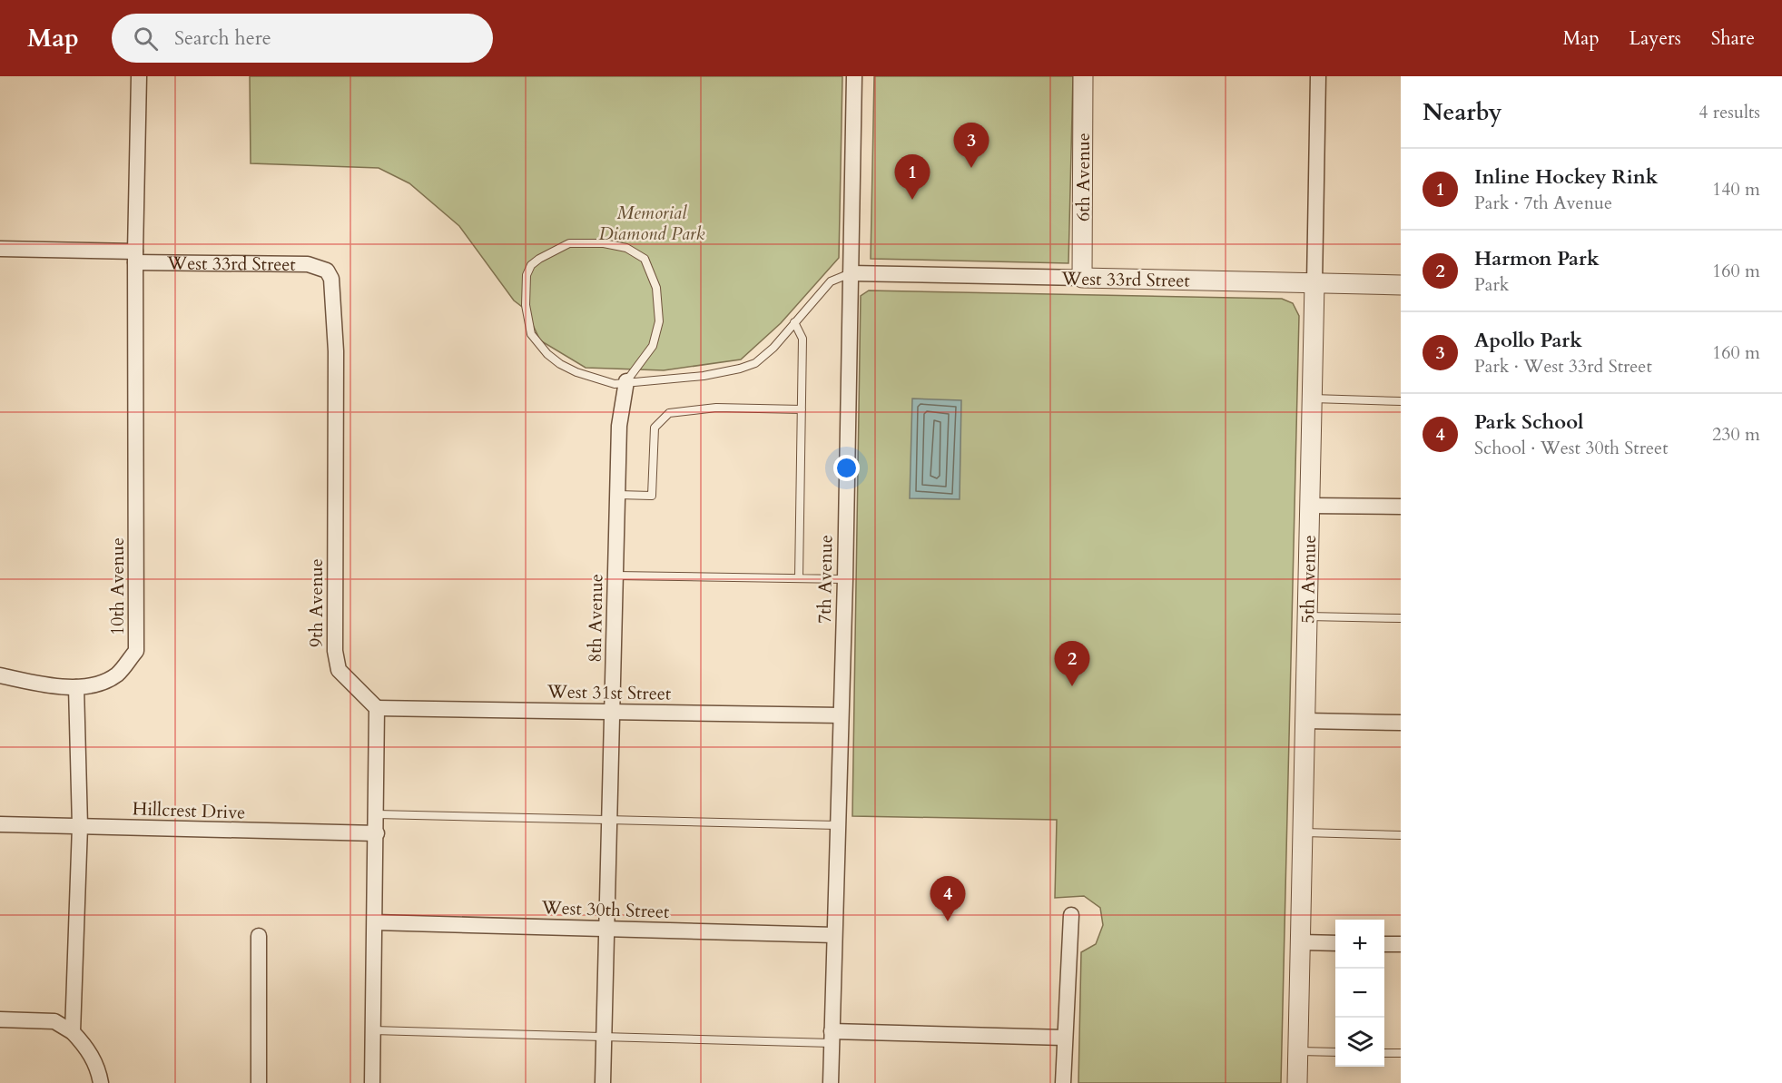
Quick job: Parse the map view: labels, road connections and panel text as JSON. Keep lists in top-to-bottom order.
{
  "streets": {
    "street": [
      "6th Avenue",
      "West 33rd Street",
      "7th Avenue",
      "5th Avenue",
      "10th Avenue",
      "9th Avenue",
      "8th Avenue",
      "West 31st Street",
      "Hillcrest Drive",
      "West 30th Street"
    ]
  },
  "crossings": [
    ["6th Avenue", "West 33rd Street"],
    ["West 33rd Street", "7th Avenue"],
    ["West 33rd Street", "5th Avenue"],
    ["West 33rd Street", "10th Avenue"],
    ["West 33rd Street", "9th Avenue"],
    ["7th Avenue", "West 31st Street"],
    ["7th Avenue", "West 30th Street"],
    ["9th Avenue", "West 31st Street"],
    ["8th Avenue", "West 31st Street"],
    ["8th Avenue", "West 30th Street"]
  ],
  "parks": ["Memorial Diamond Park"],
  "page": {
    "header": "Map",
    "search": "Search here",
    "nav": ["Map", "Layers", "Share"],
    "heading": ["Nearby", "4 results"],
    "pins": [
      "3",
      "1",
      "2",
      "4"
    ],
    "list": [
      {
        "mark": "1",
        "name": "Inline Hockey Rink",
        "note": "Park · 7th Avenue",
        "value": "140 m"
      },
      {
        "mark": "2",
        "name": "Harmon Park",
        "note": "Park",
        "value": "160 m"
      },
      {
        "mark": "3",
        "name": "Apollo Park",
        "note": "Park · West 33rd Street",
        "value": "160 m"
      },
      {
        "mark": "4",
        "name": "Park School",
        "note": "School · West 30th Street",
        "value": "230 m"
      }
    ],
    "map_buttons": ["+", "−"]
  }
}
